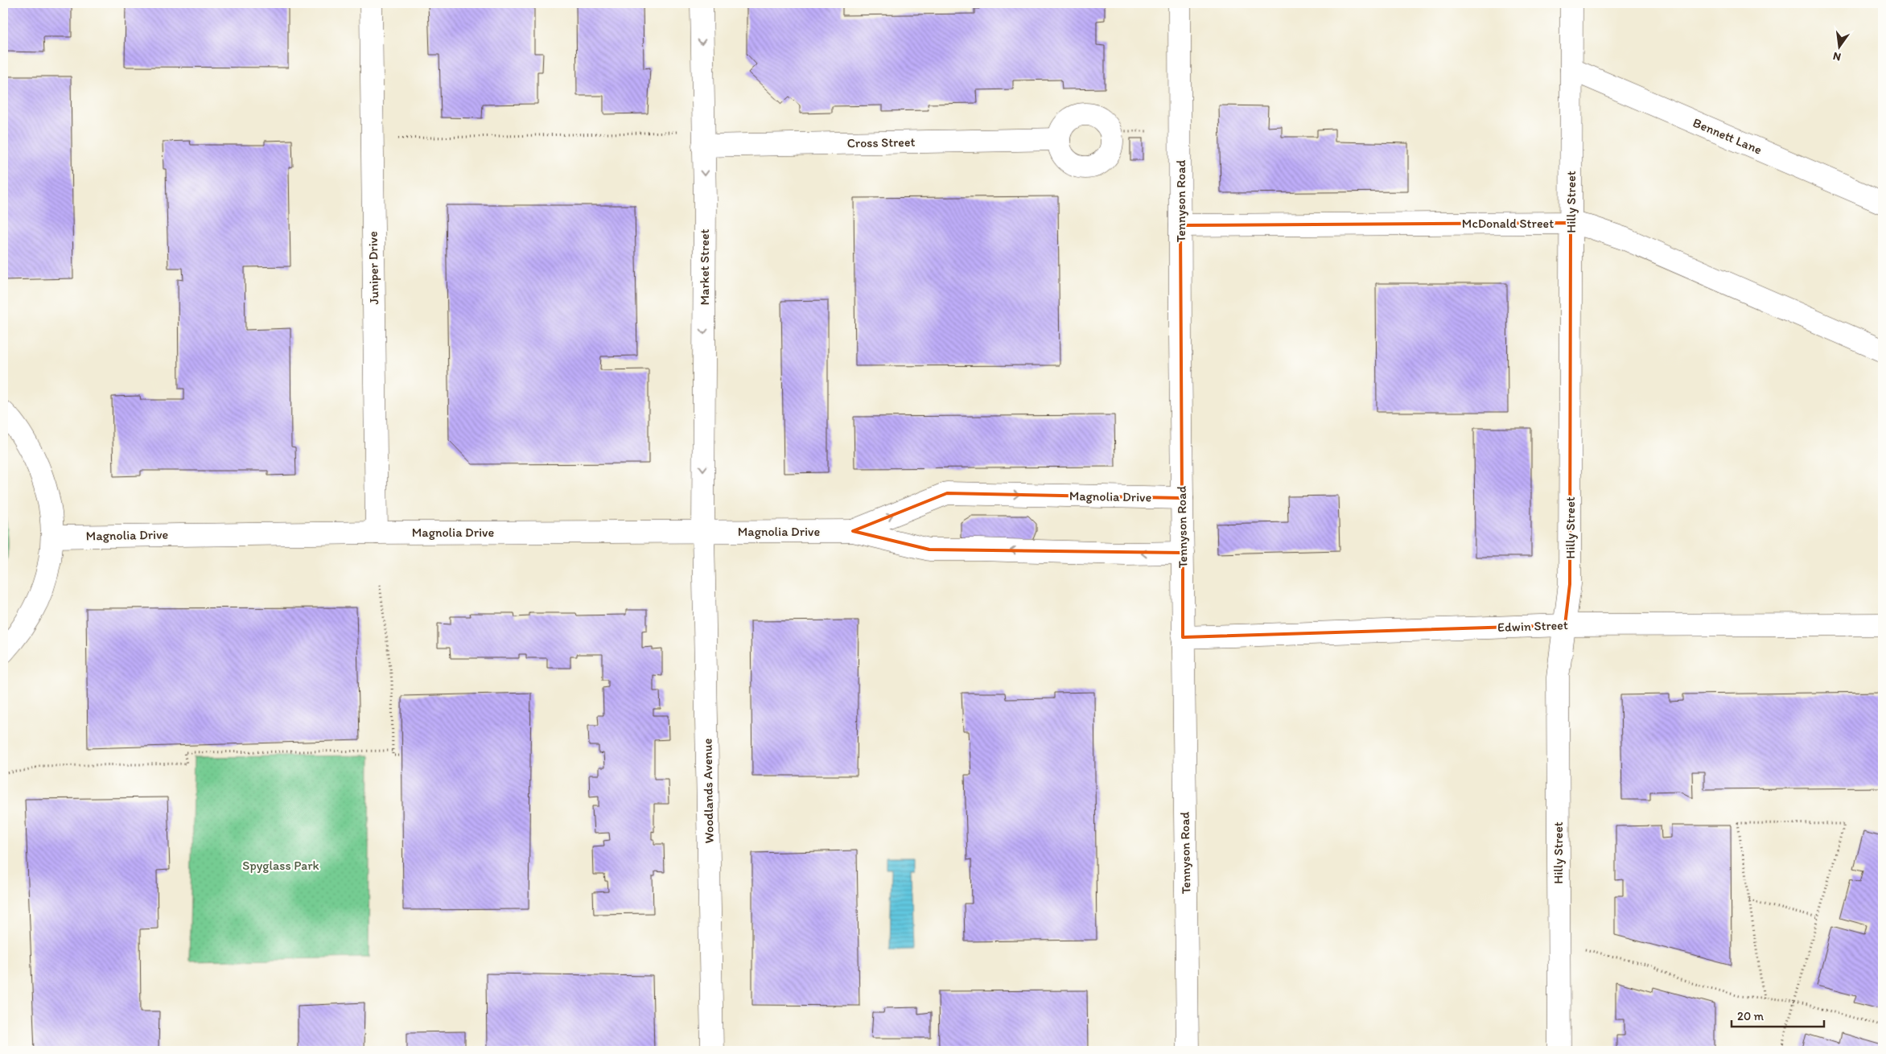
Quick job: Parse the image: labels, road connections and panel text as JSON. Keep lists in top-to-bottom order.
{
  "streets": {
    "street": [
      "Bennett Lane",
      "Cross Street",
      "Tennyson Road",
      "Hilly Street",
      "McDonald Street",
      "Market Street",
      "Juniper Drive",
      "Magnolia Drive",
      "Edwin Street",
      "Woodlands Avenue"
    ]
  },
  "crossings": [
    ["Bennett Lane", "Hilly Street"],
    ["Cross Street", "Market Street"],
    ["Tennyson Road", "McDonald Street"],
    ["Tennyson Road", "Magnolia Drive"],
    ["Tennyson Road", "Edwin Street"],
    ["Hilly Street", "McDonald Street"],
    ["Hilly Street", "Edwin Street"],
    ["Market Street", "Magnolia Drive"],
    ["Market Street", "Woodlands Avenue"],
    ["Juniper Drive", "Magnolia Drive"],
    ["Magnolia Drive", "Woodlands Avenue"]
  ],
  "one_way": ["Market Street"],
  "parks": ["Spyglass Park"],
  "scale_bar": "20 m",
  "north": "bottom"
}
